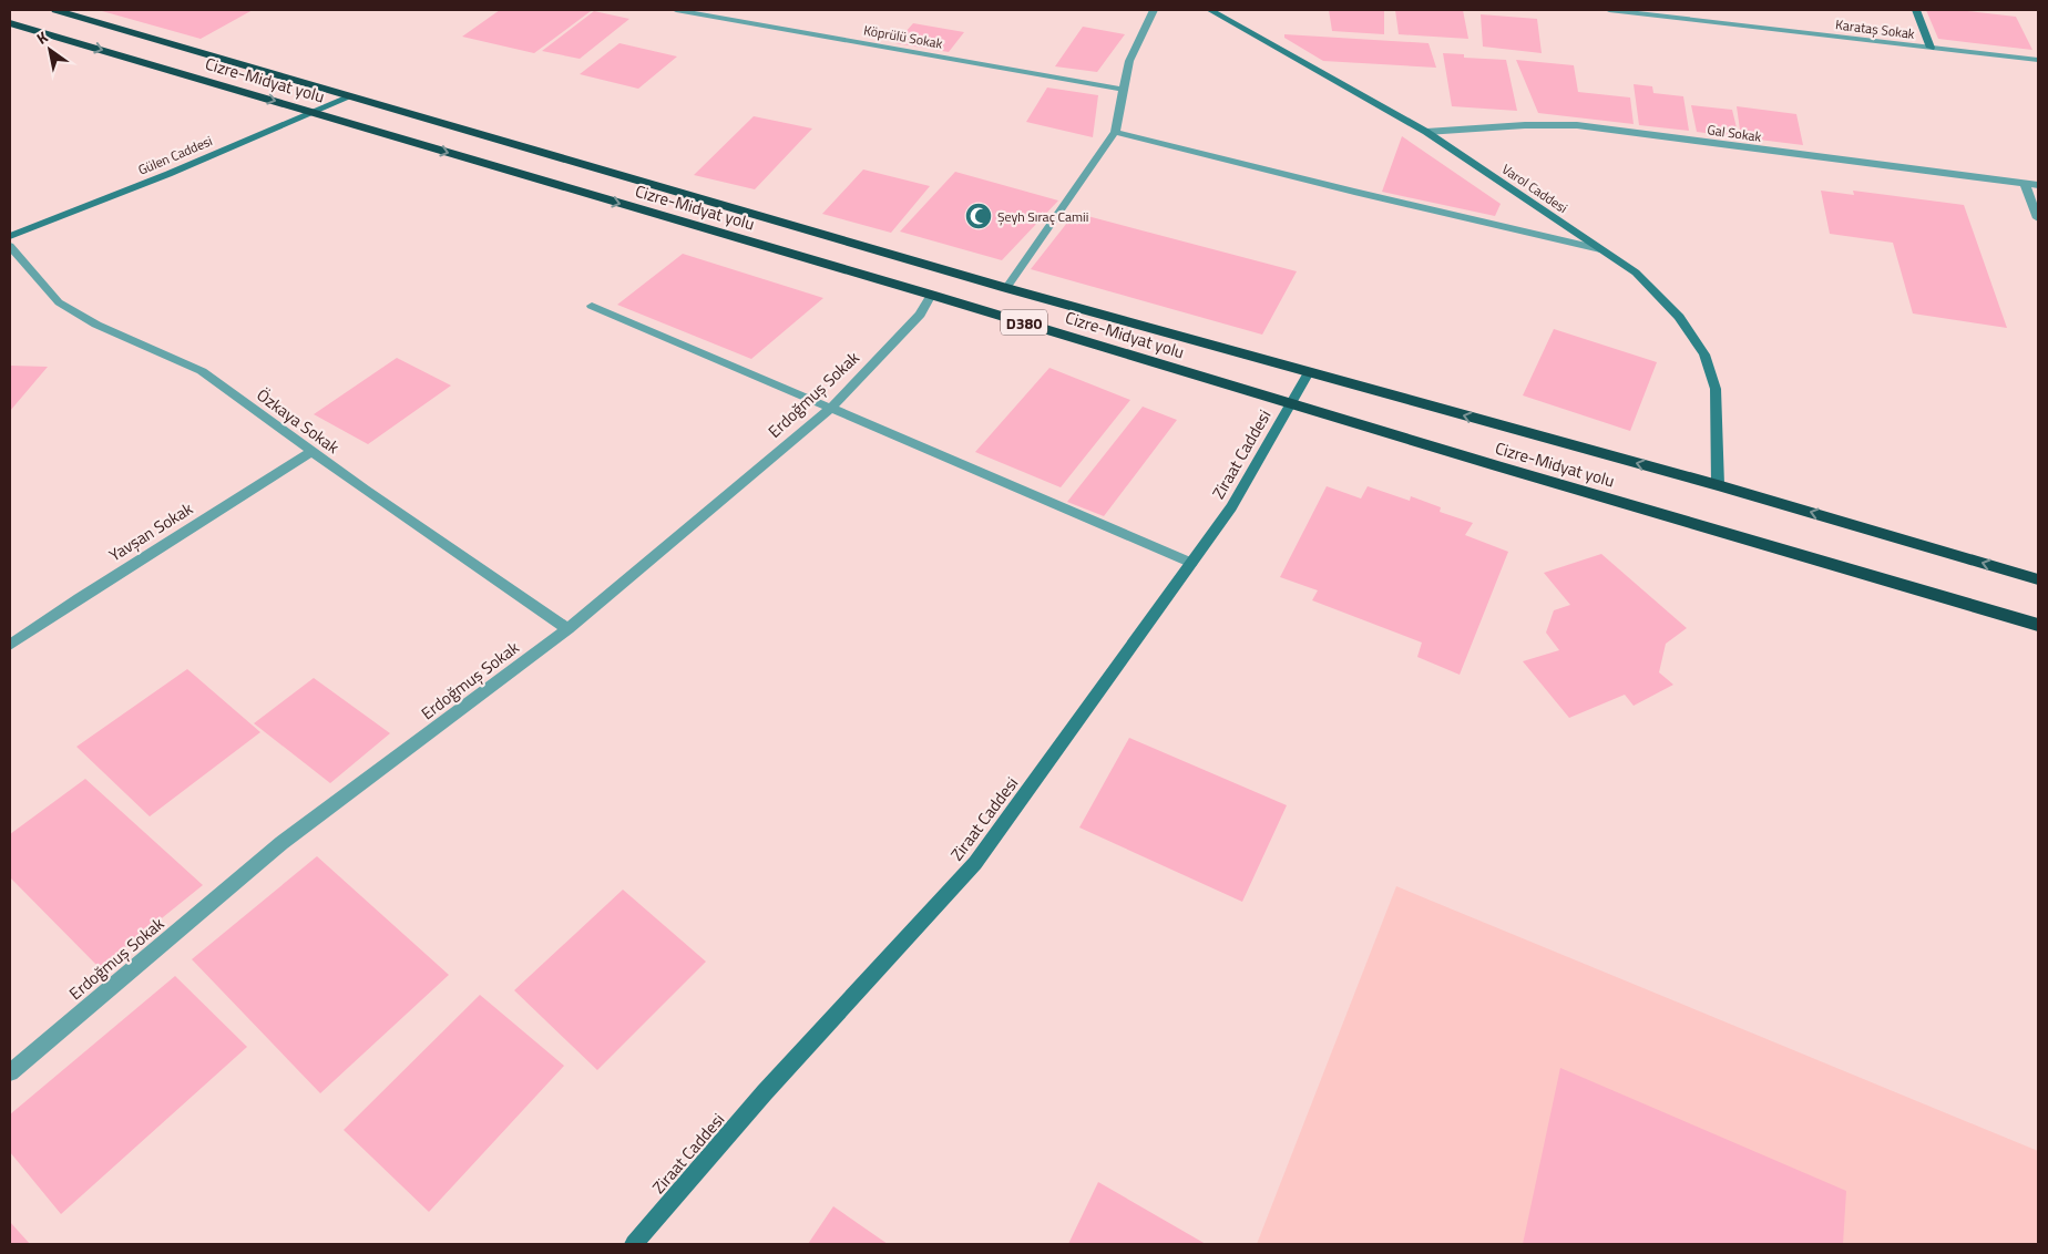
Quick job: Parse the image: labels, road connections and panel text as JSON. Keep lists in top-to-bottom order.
{
  "streets": {
    "highway": ["Cizre-Midyat yolu", "D380"],
    "street": [
      "Karataş Sokak",
      "Köprülü Sokak",
      "Gal Sokak",
      "Gülen Caddesi",
      "Varol Caddesi",
      "Erdoğmuş Sokak",
      "Özkaya Sokak",
      "Ziraat Caddesi",
      "Yavşan Sokak"
    ]
  },
  "crossings": [
    ["Cizre-Midyat yolu", "Gülen Caddesi"],
    ["Cizre-Midyat yolu", "Varol Caddesi"],
    ["Cizre-Midyat yolu", "Erdoğmuş Sokak"],
    ["Cizre-Midyat yolu", "Ziraat Caddesi"],
    ["Gal Sokak", "Varol Caddesi"],
    ["Erdoğmuş Sokak", "Özkaya Sokak"],
    ["Özkaya Sokak", "Yavşan Sokak"]
  ],
  "places": {
    "mosque": ["Şeyh Sıraç Camii"]
  },
  "north": "top left"
}
